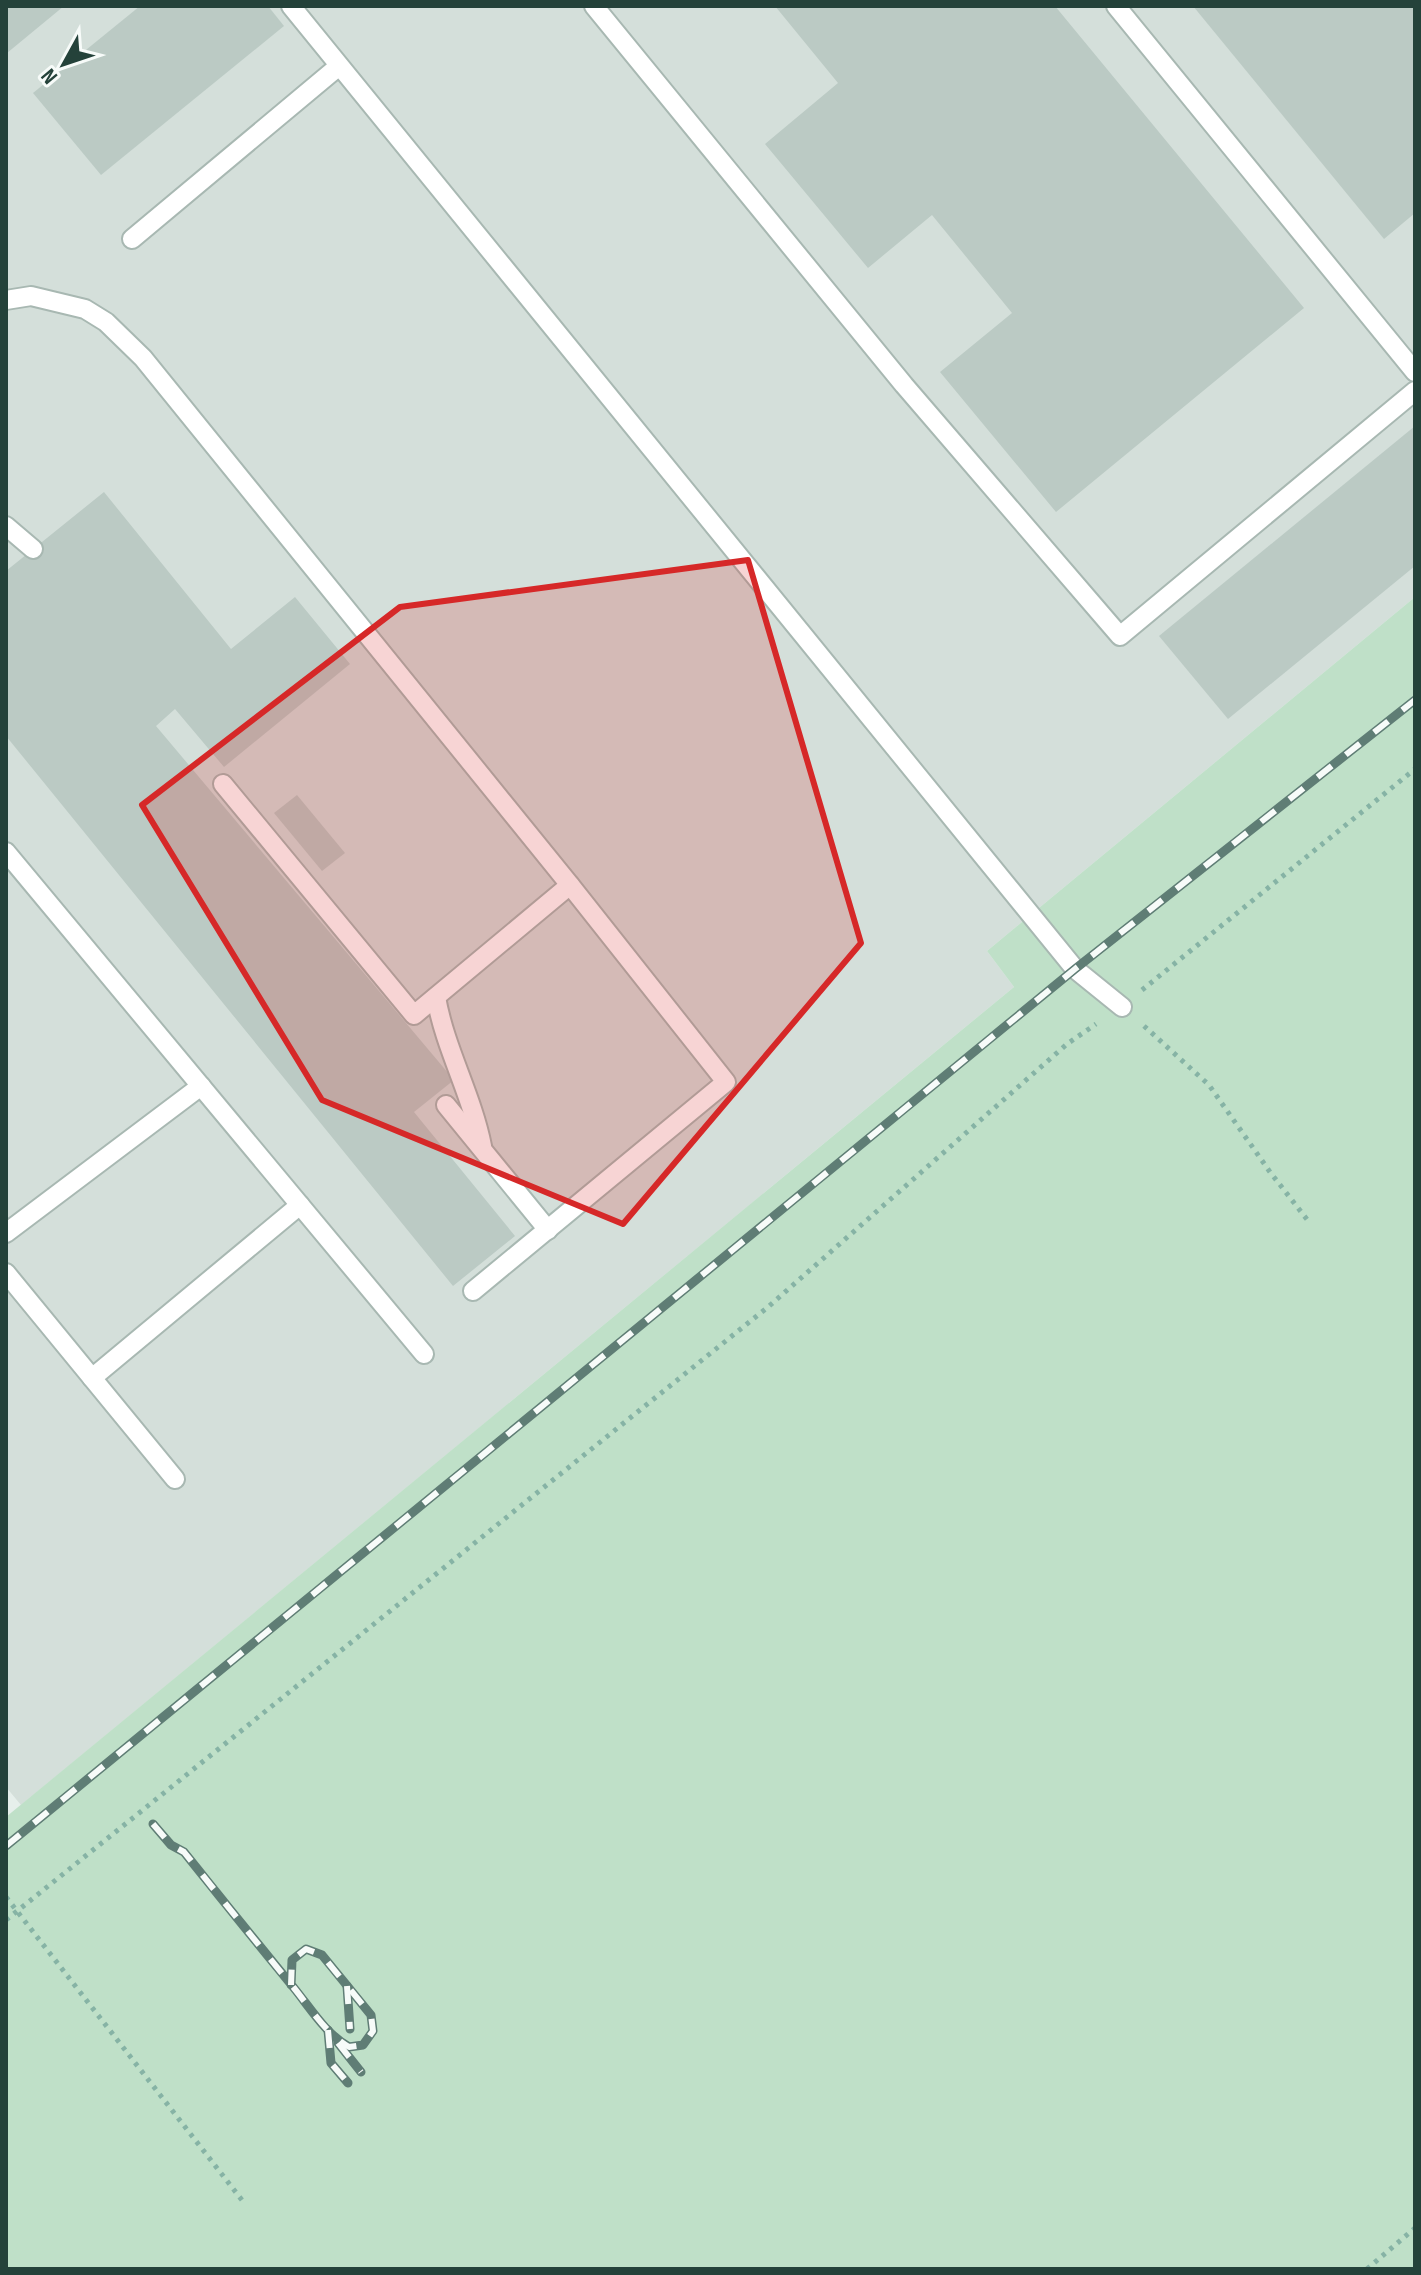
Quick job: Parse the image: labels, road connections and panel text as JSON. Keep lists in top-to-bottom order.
{
  "north": "bottom left"
}
